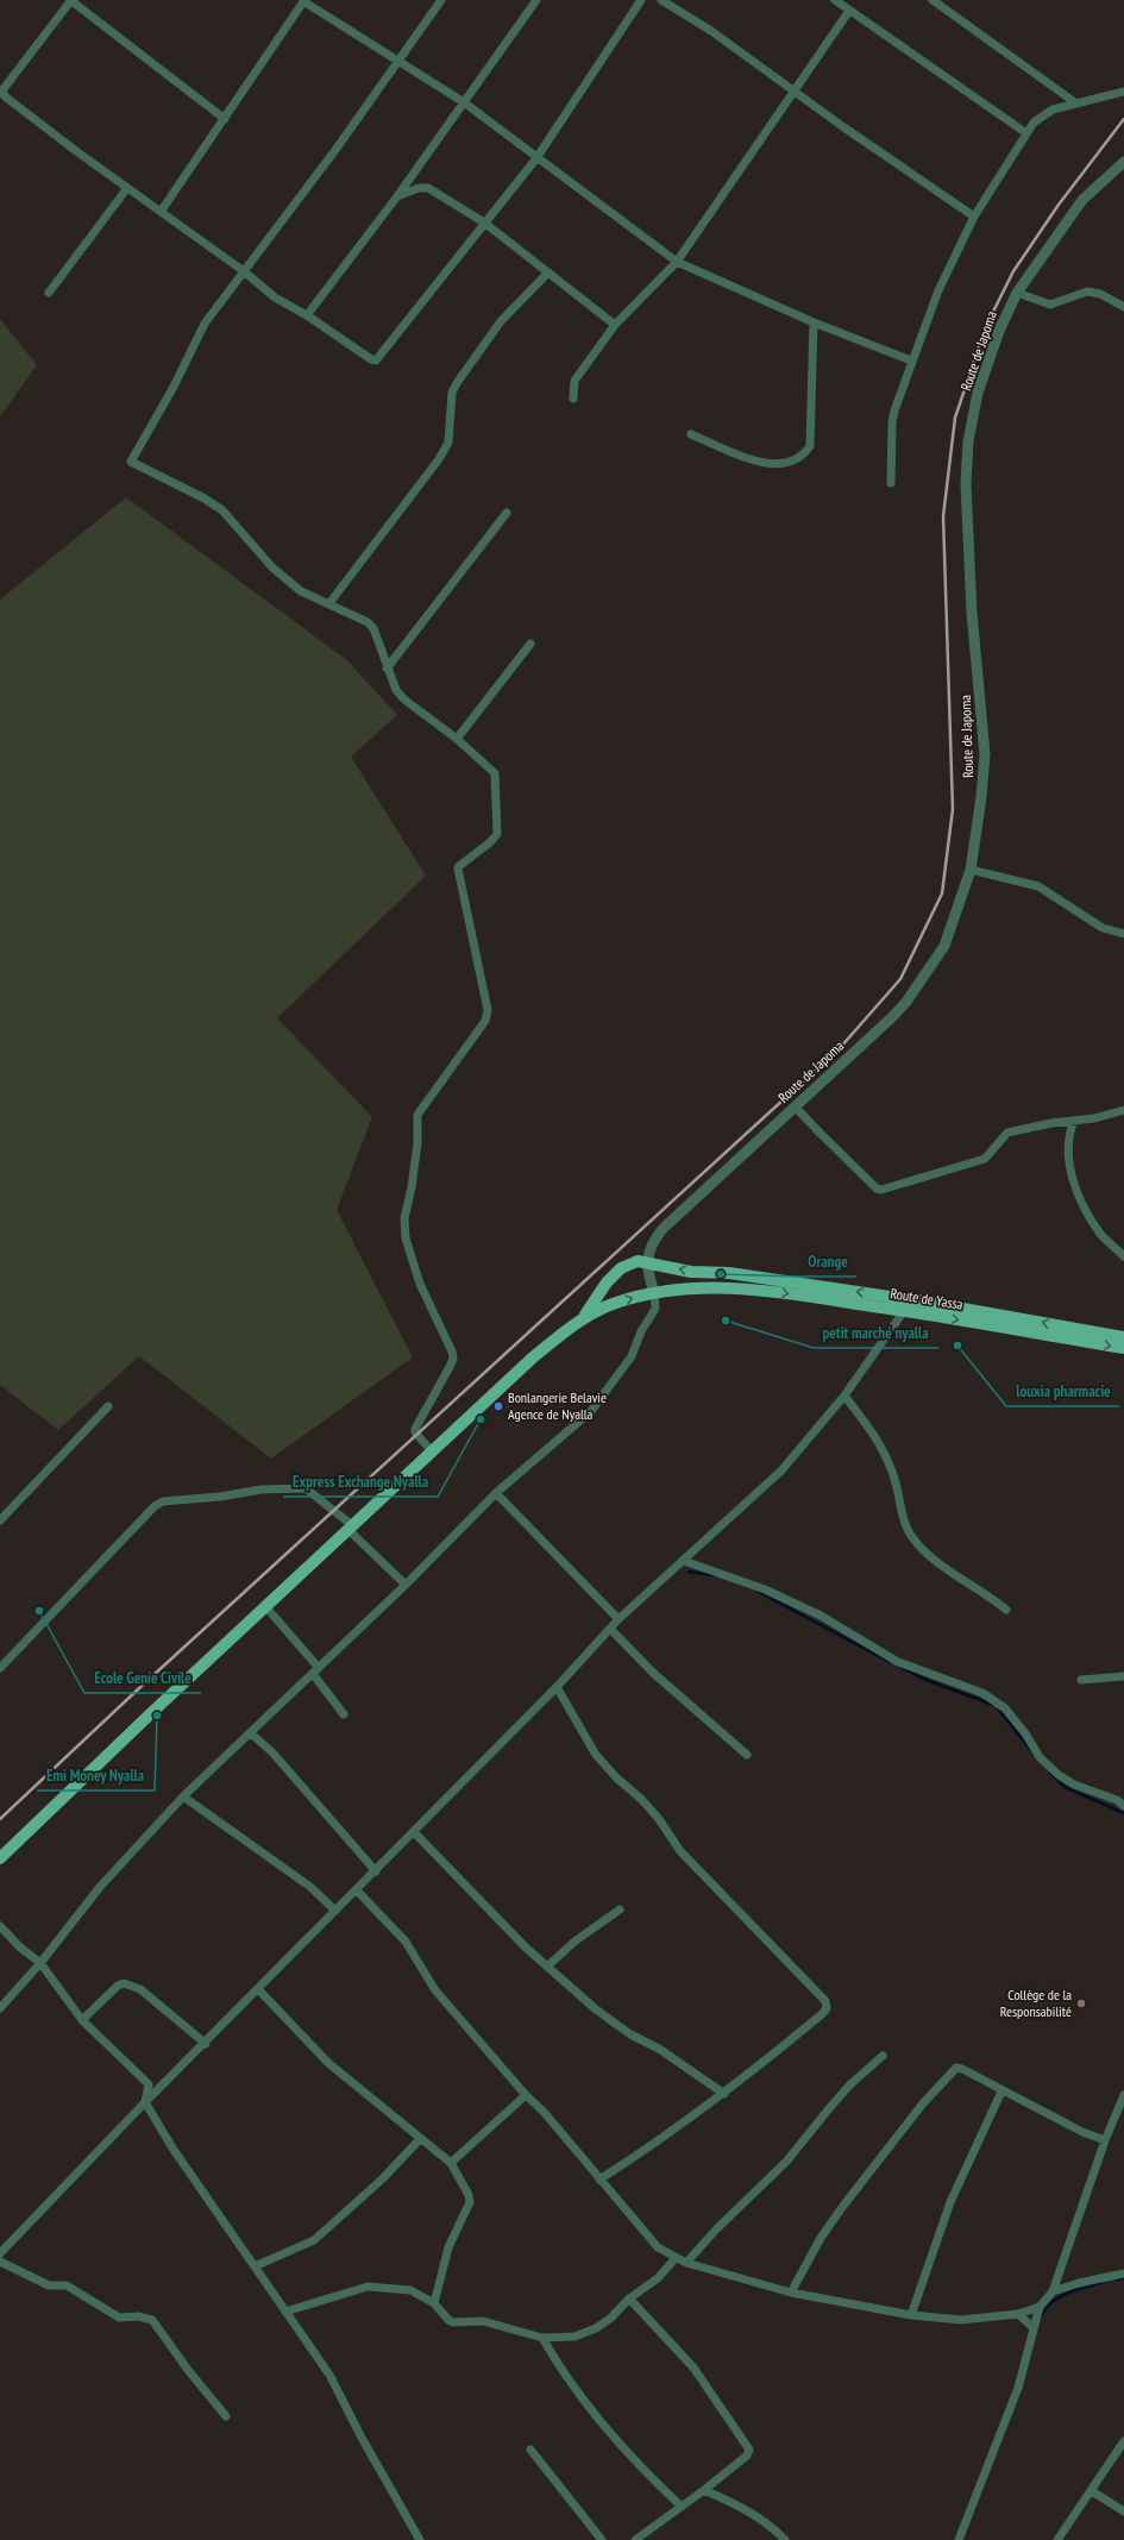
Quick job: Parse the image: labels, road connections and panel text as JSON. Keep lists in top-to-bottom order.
{
  "streets": {
    "main road": ["Route de Yassa"],
    "street": ["Route de Japoma"]
  },
  "crossings": [
    ["Route de Japoma", "Route de Yassa"]
  ],
  "places": [
    "Orange",
    "petit marché nyalla",
    "louxia pharmacie",
    "Bonlangerie Belavie Agence de Nyalla",
    "Express Exchange Nyalla",
    "Ecole Genie Civile",
    "Emi Money Nyalla",
    "Collège de la Responsabilité"
  ]
}
